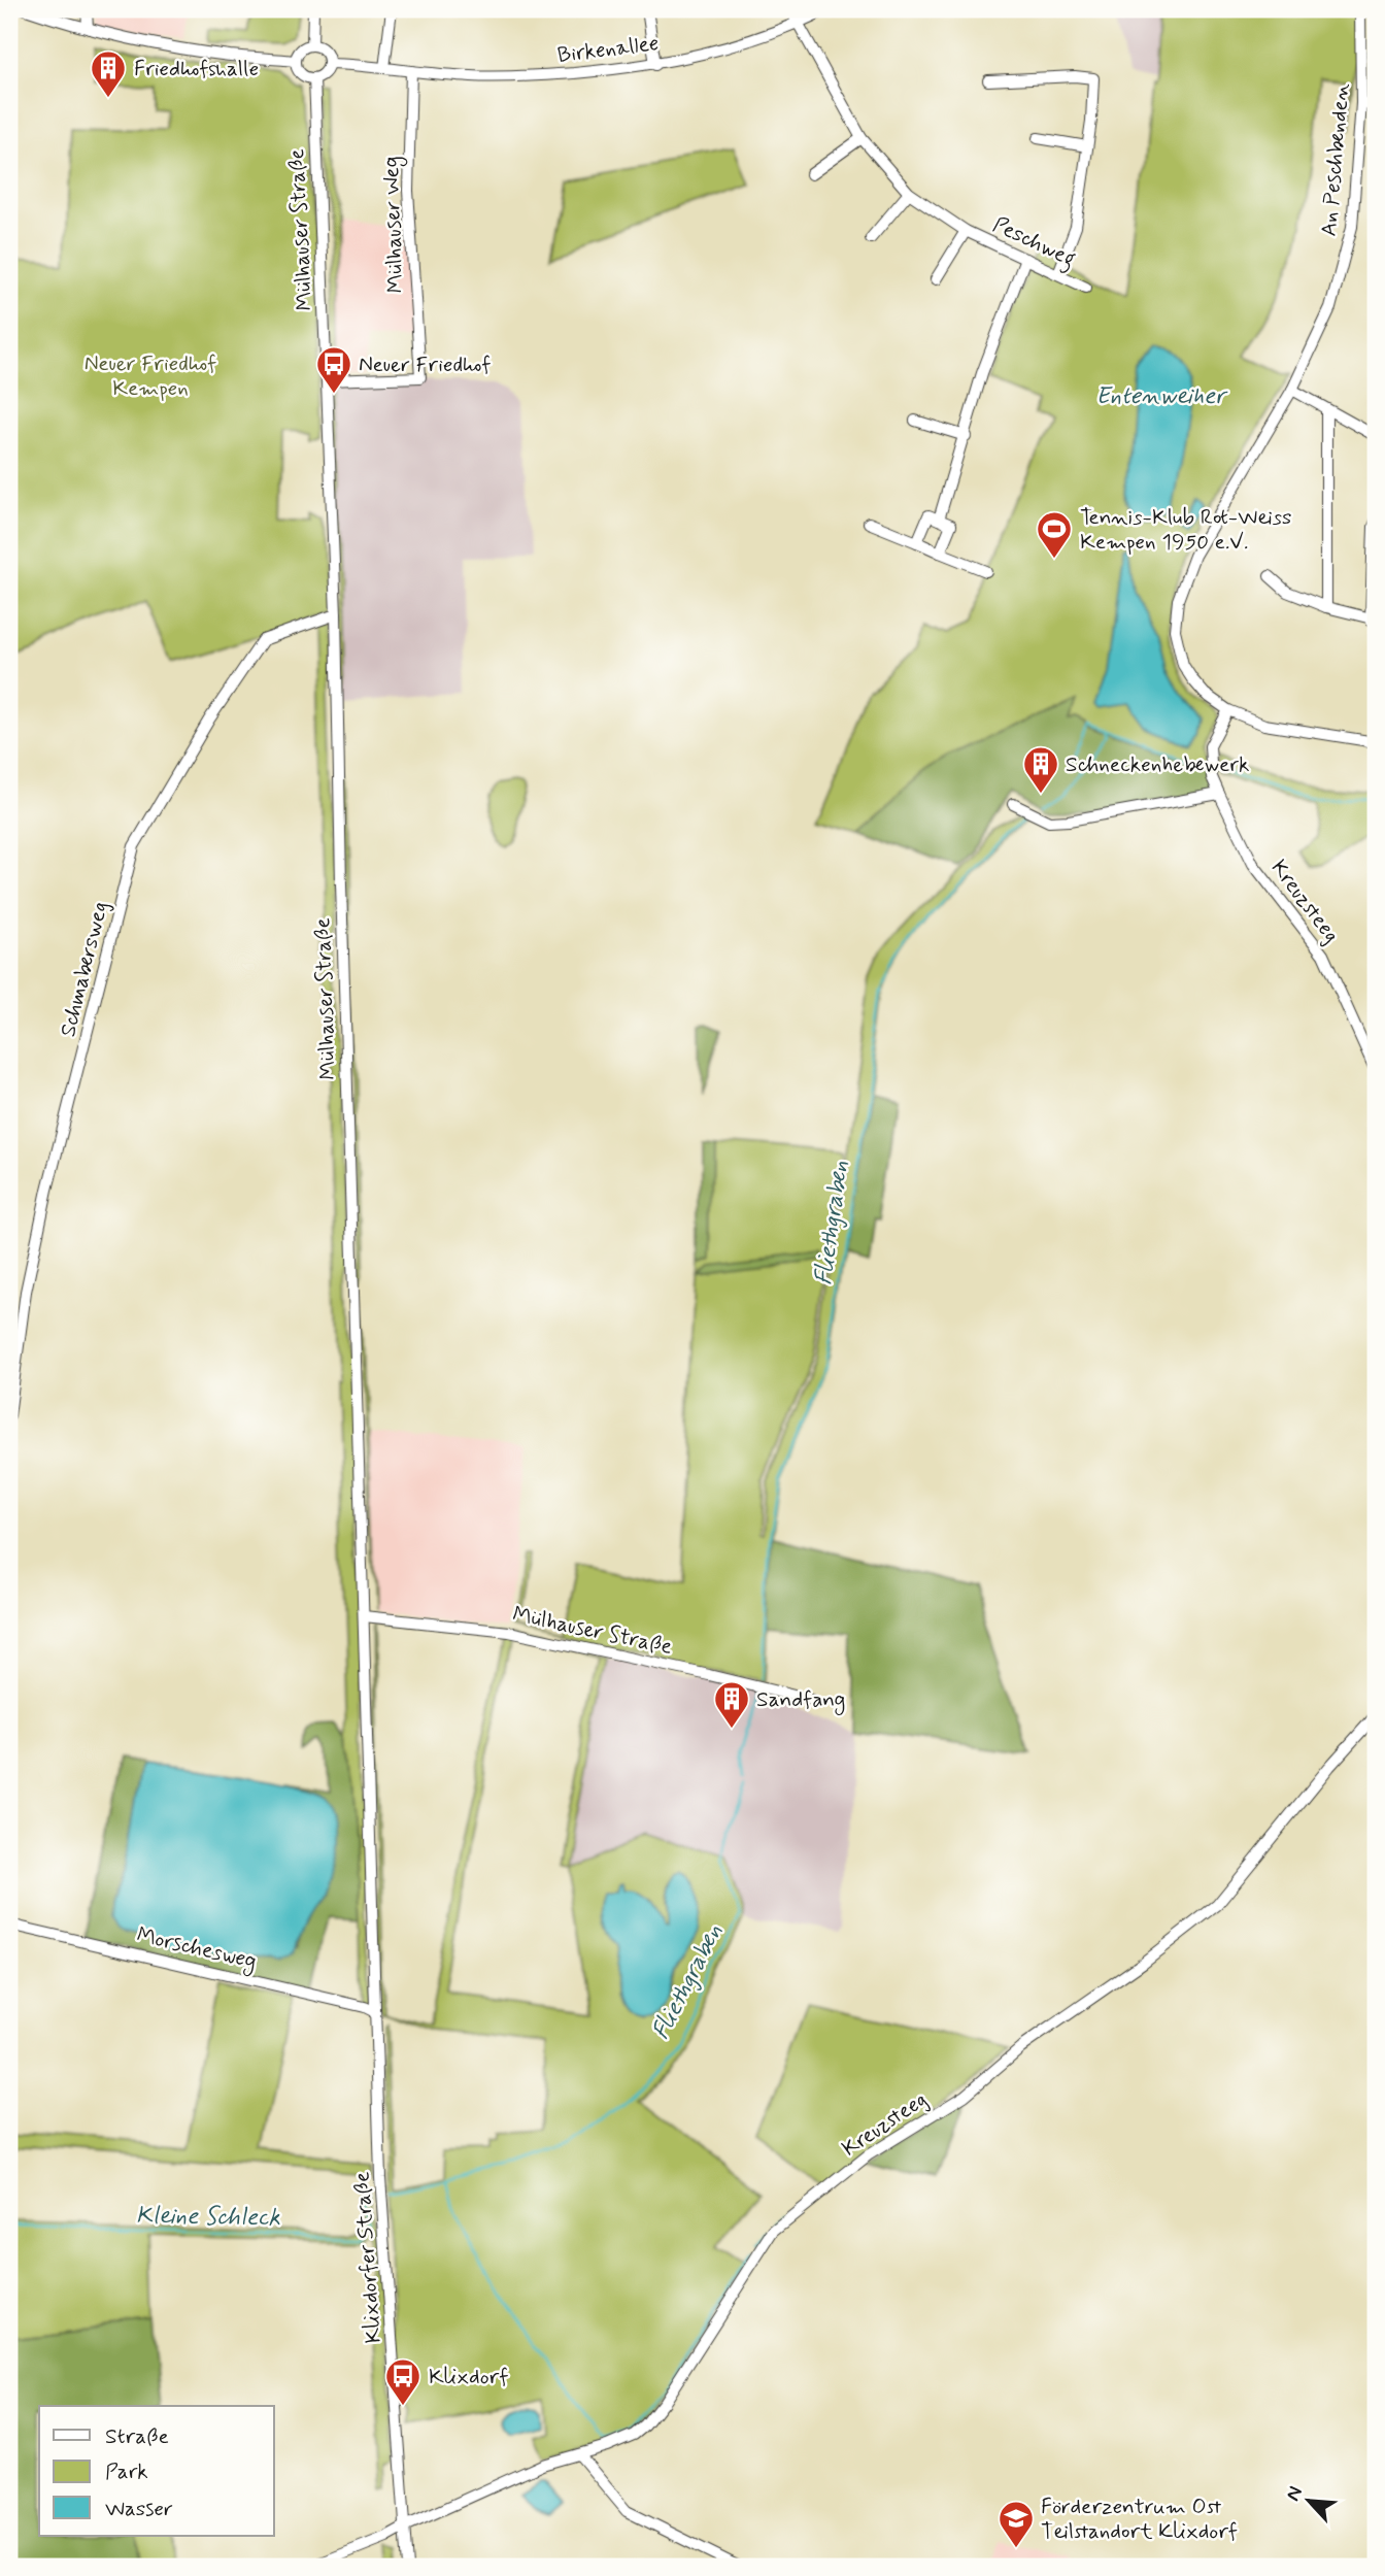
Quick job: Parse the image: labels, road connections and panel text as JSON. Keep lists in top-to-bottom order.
{
  "streets": {
    "street": [
      "Birkenallee",
      "An Peschbenden",
      "Mülhauser Weg",
      "Mülhauser Straße",
      "Peschweg",
      "Kreuzsteeg",
      "Schmabersweg",
      "Morschesweg",
      "Klixdorfer Straße"
    ]
  },
  "crossings": [
    ["Birkenallee", "Mülhauser Weg"],
    ["Birkenallee", "Mülhauser Straße"],
    ["Birkenallee", "Peschweg"],
    ["An Peschbenden", "Kreuzsteeg"],
    ["Mülhauser Weg", "Mülhauser Straße"],
    ["Mülhauser Straße", "Schmabersweg"],
    ["Mülhauser Straße", "Klixdorfer Straße"],
    ["Kreuzsteeg", "Klixdorfer Straße"],
    ["Morschesweg", "Klixdorfer Straße"]
  ],
  "water": ["Entenweiher", "Fliethgraben", "Kleine Schleck"],
  "parks": ["Neuer Friedhof Kempen"],
  "places": {
    "building": ["Friedhofshalle", "Schneckenhebewerk", "Sandfang"],
    "bus stop": ["Neuer Friedhof", "Klixdorf"],
    "sports": ["Tennis-Klub Rot-Weiss Kempen 1950 e.V."],
    "school or university": ["Förderzentrum Ost Teilstandort Klixdorf"]
  },
  "legend": ["Straße", "Park", "Wasser"],
  "north": "top left"
}
